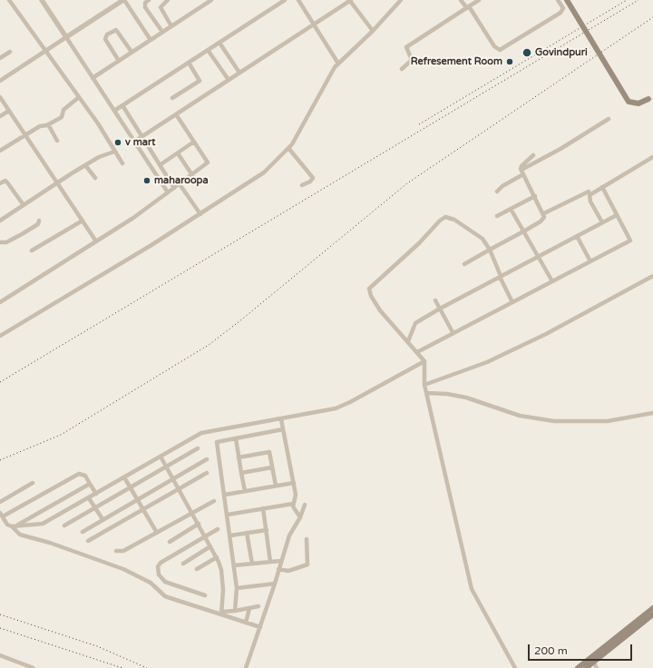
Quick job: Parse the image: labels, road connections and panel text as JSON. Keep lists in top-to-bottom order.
{
  "places": [
    "Govindpuri",
    "Refresement Room",
    "v mart",
    "maharoopa"
  ],
  "scale_bar": "200 m"
}
